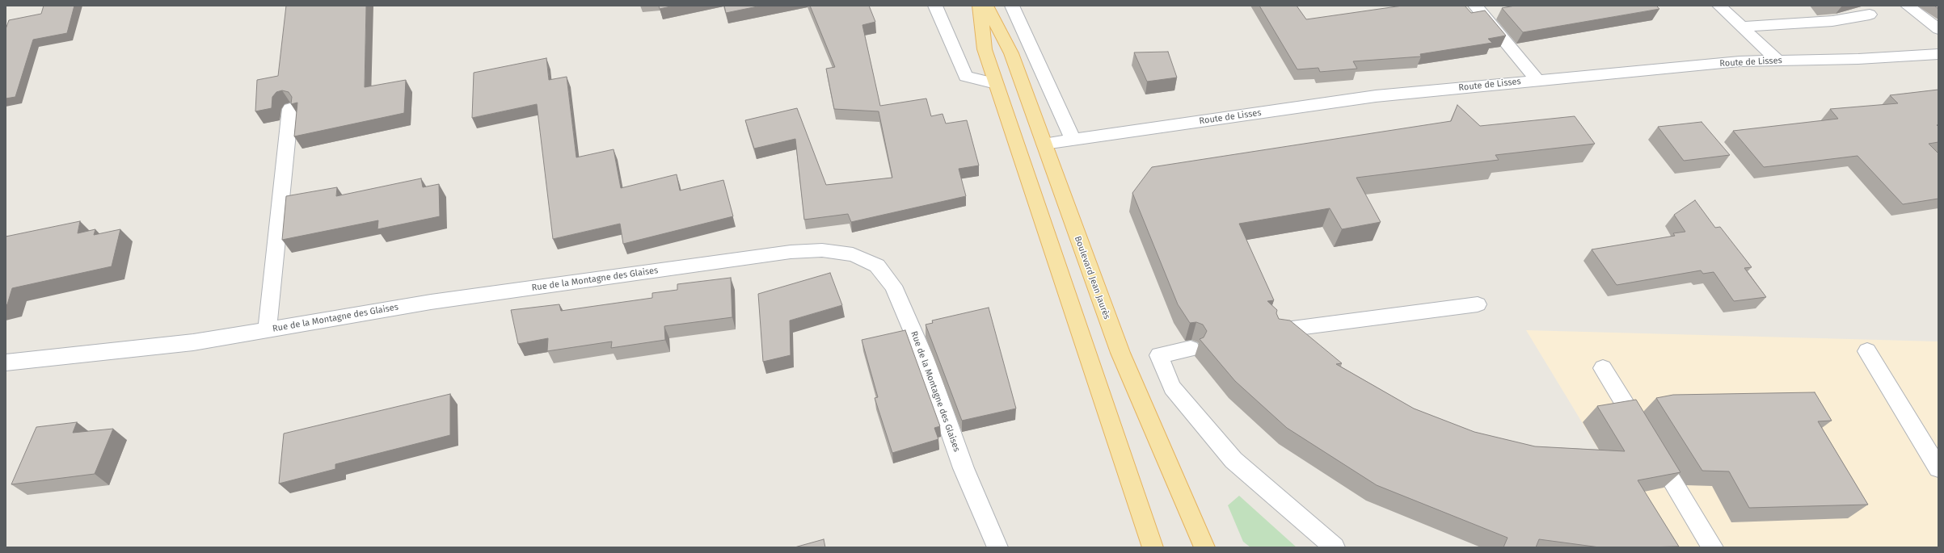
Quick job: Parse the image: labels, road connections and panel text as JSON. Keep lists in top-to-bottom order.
{
  "streets": {
    "main road": ["Boulevard Jean Jaurès"],
    "street": ["Route de Lisses", "Rue de la Montagne des Glaises"]
  },
  "crossings": [
    ["Route de Lisses", "Boulevard Jean Jaurès"]
  ]
}
